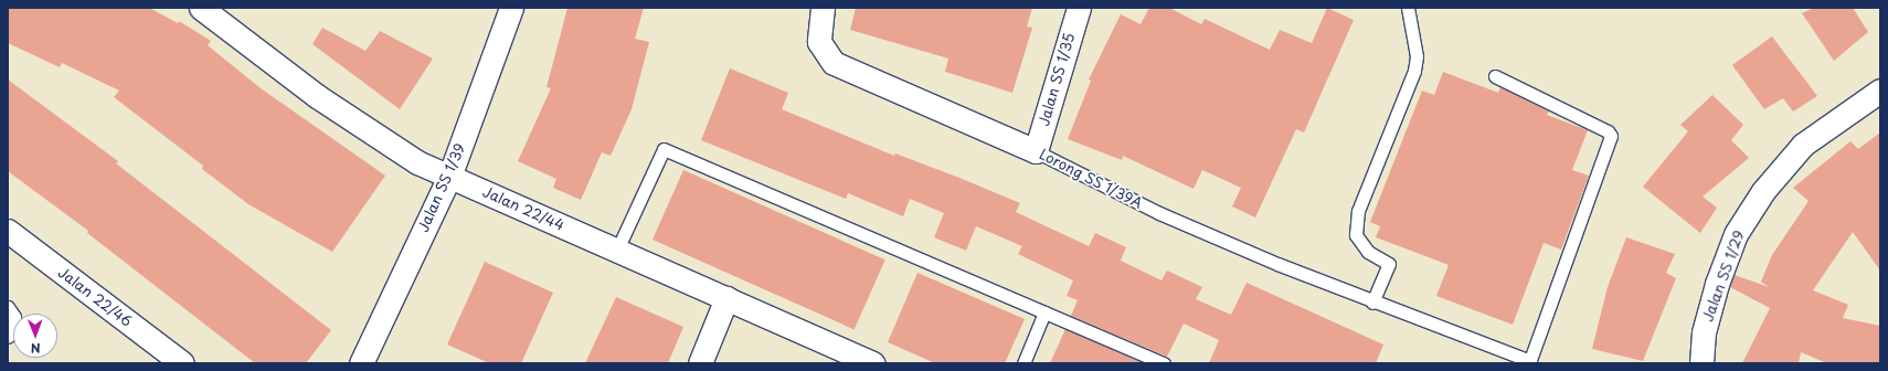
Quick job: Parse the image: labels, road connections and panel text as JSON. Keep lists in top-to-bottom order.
{
  "streets": {
    "street": [
      "Jalan SS 1/35",
      "Lorong SS 1/39A",
      "Jalan SS 1/39",
      "Jalan 22/44",
      "Jalan SS 1/29",
      "Jalan 22/46"
    ]
  },
  "crossings": [
    ["Jalan SS 1/35", "Lorong SS 1/39A"],
    ["Jalan SS 1/39", "Jalan 22/44"]
  ],
  "north": "bottom"
}
